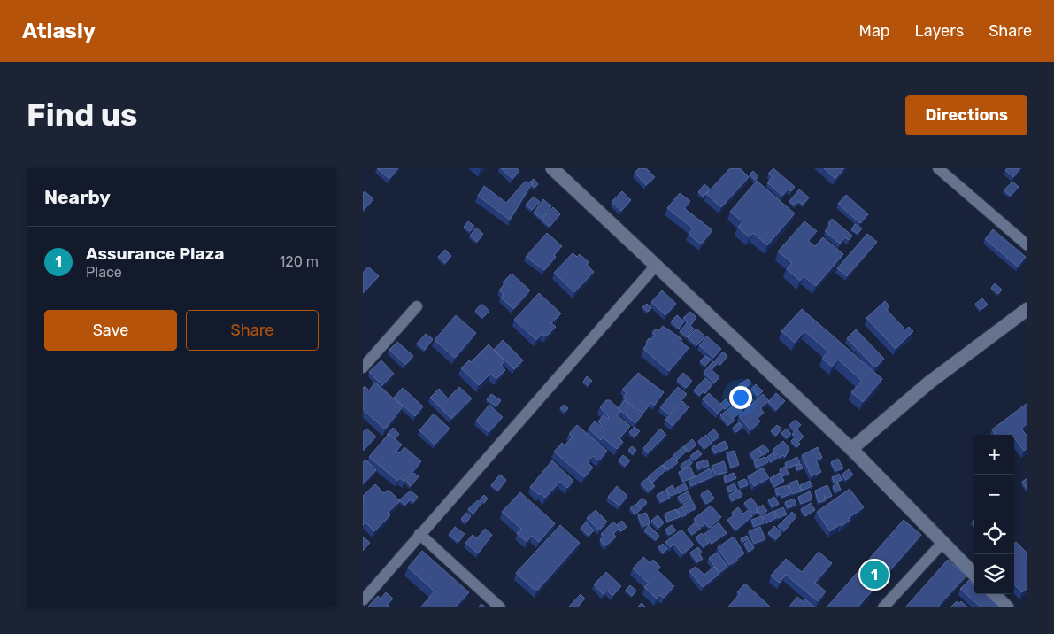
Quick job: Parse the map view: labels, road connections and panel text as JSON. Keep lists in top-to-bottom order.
{
  "page": {
    "header": "Atlasly",
    "nav": ["Map", "Layers", "Share"],
    "buttons": [
      "Directions",
      ["Save", "Share"]
    ],
    "title": "Find us",
    "heading": "Nearby",
    "list": [
      {
        "mark": "1",
        "name": "Assurance Plaza",
        "note": "Place",
        "value": "120 m"
      }
    ],
    "map_buttons": ["+", "−"],
    "pins": "1"
  }
}
